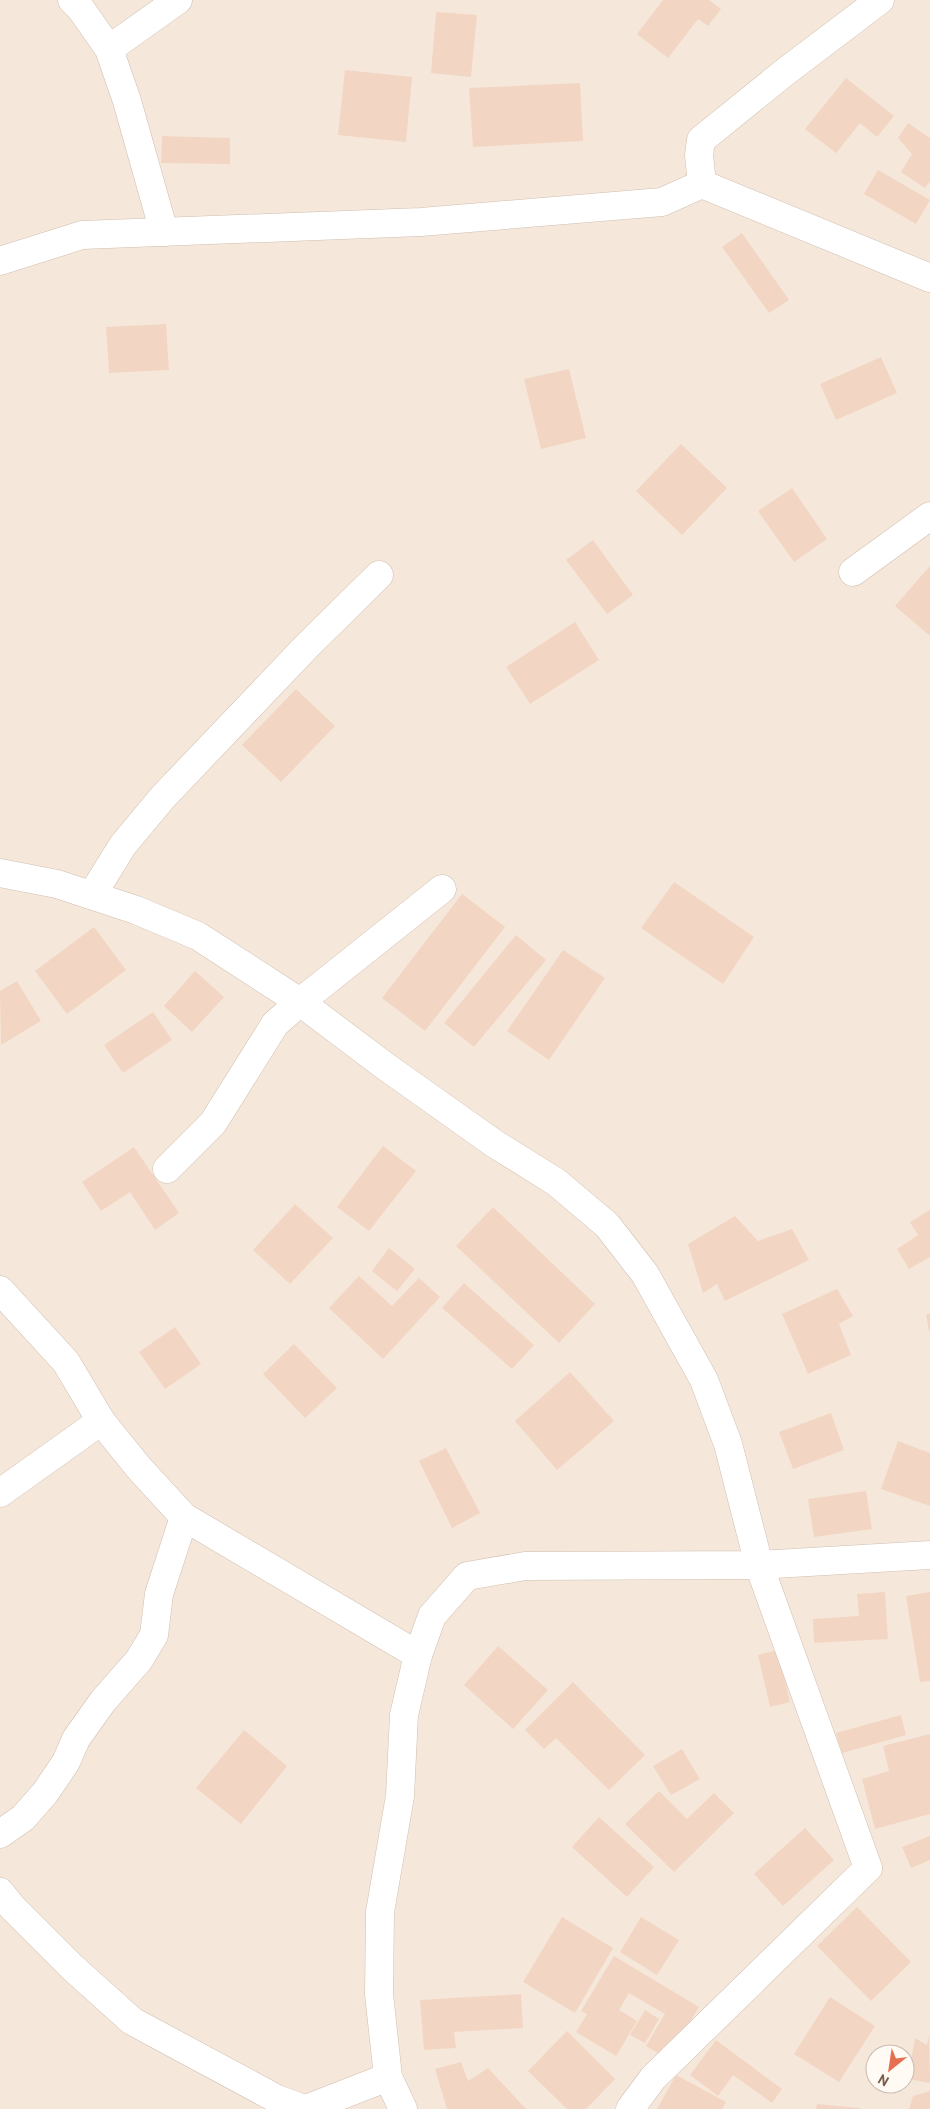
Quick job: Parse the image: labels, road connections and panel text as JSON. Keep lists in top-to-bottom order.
{
  "north": "bottom left"
}
